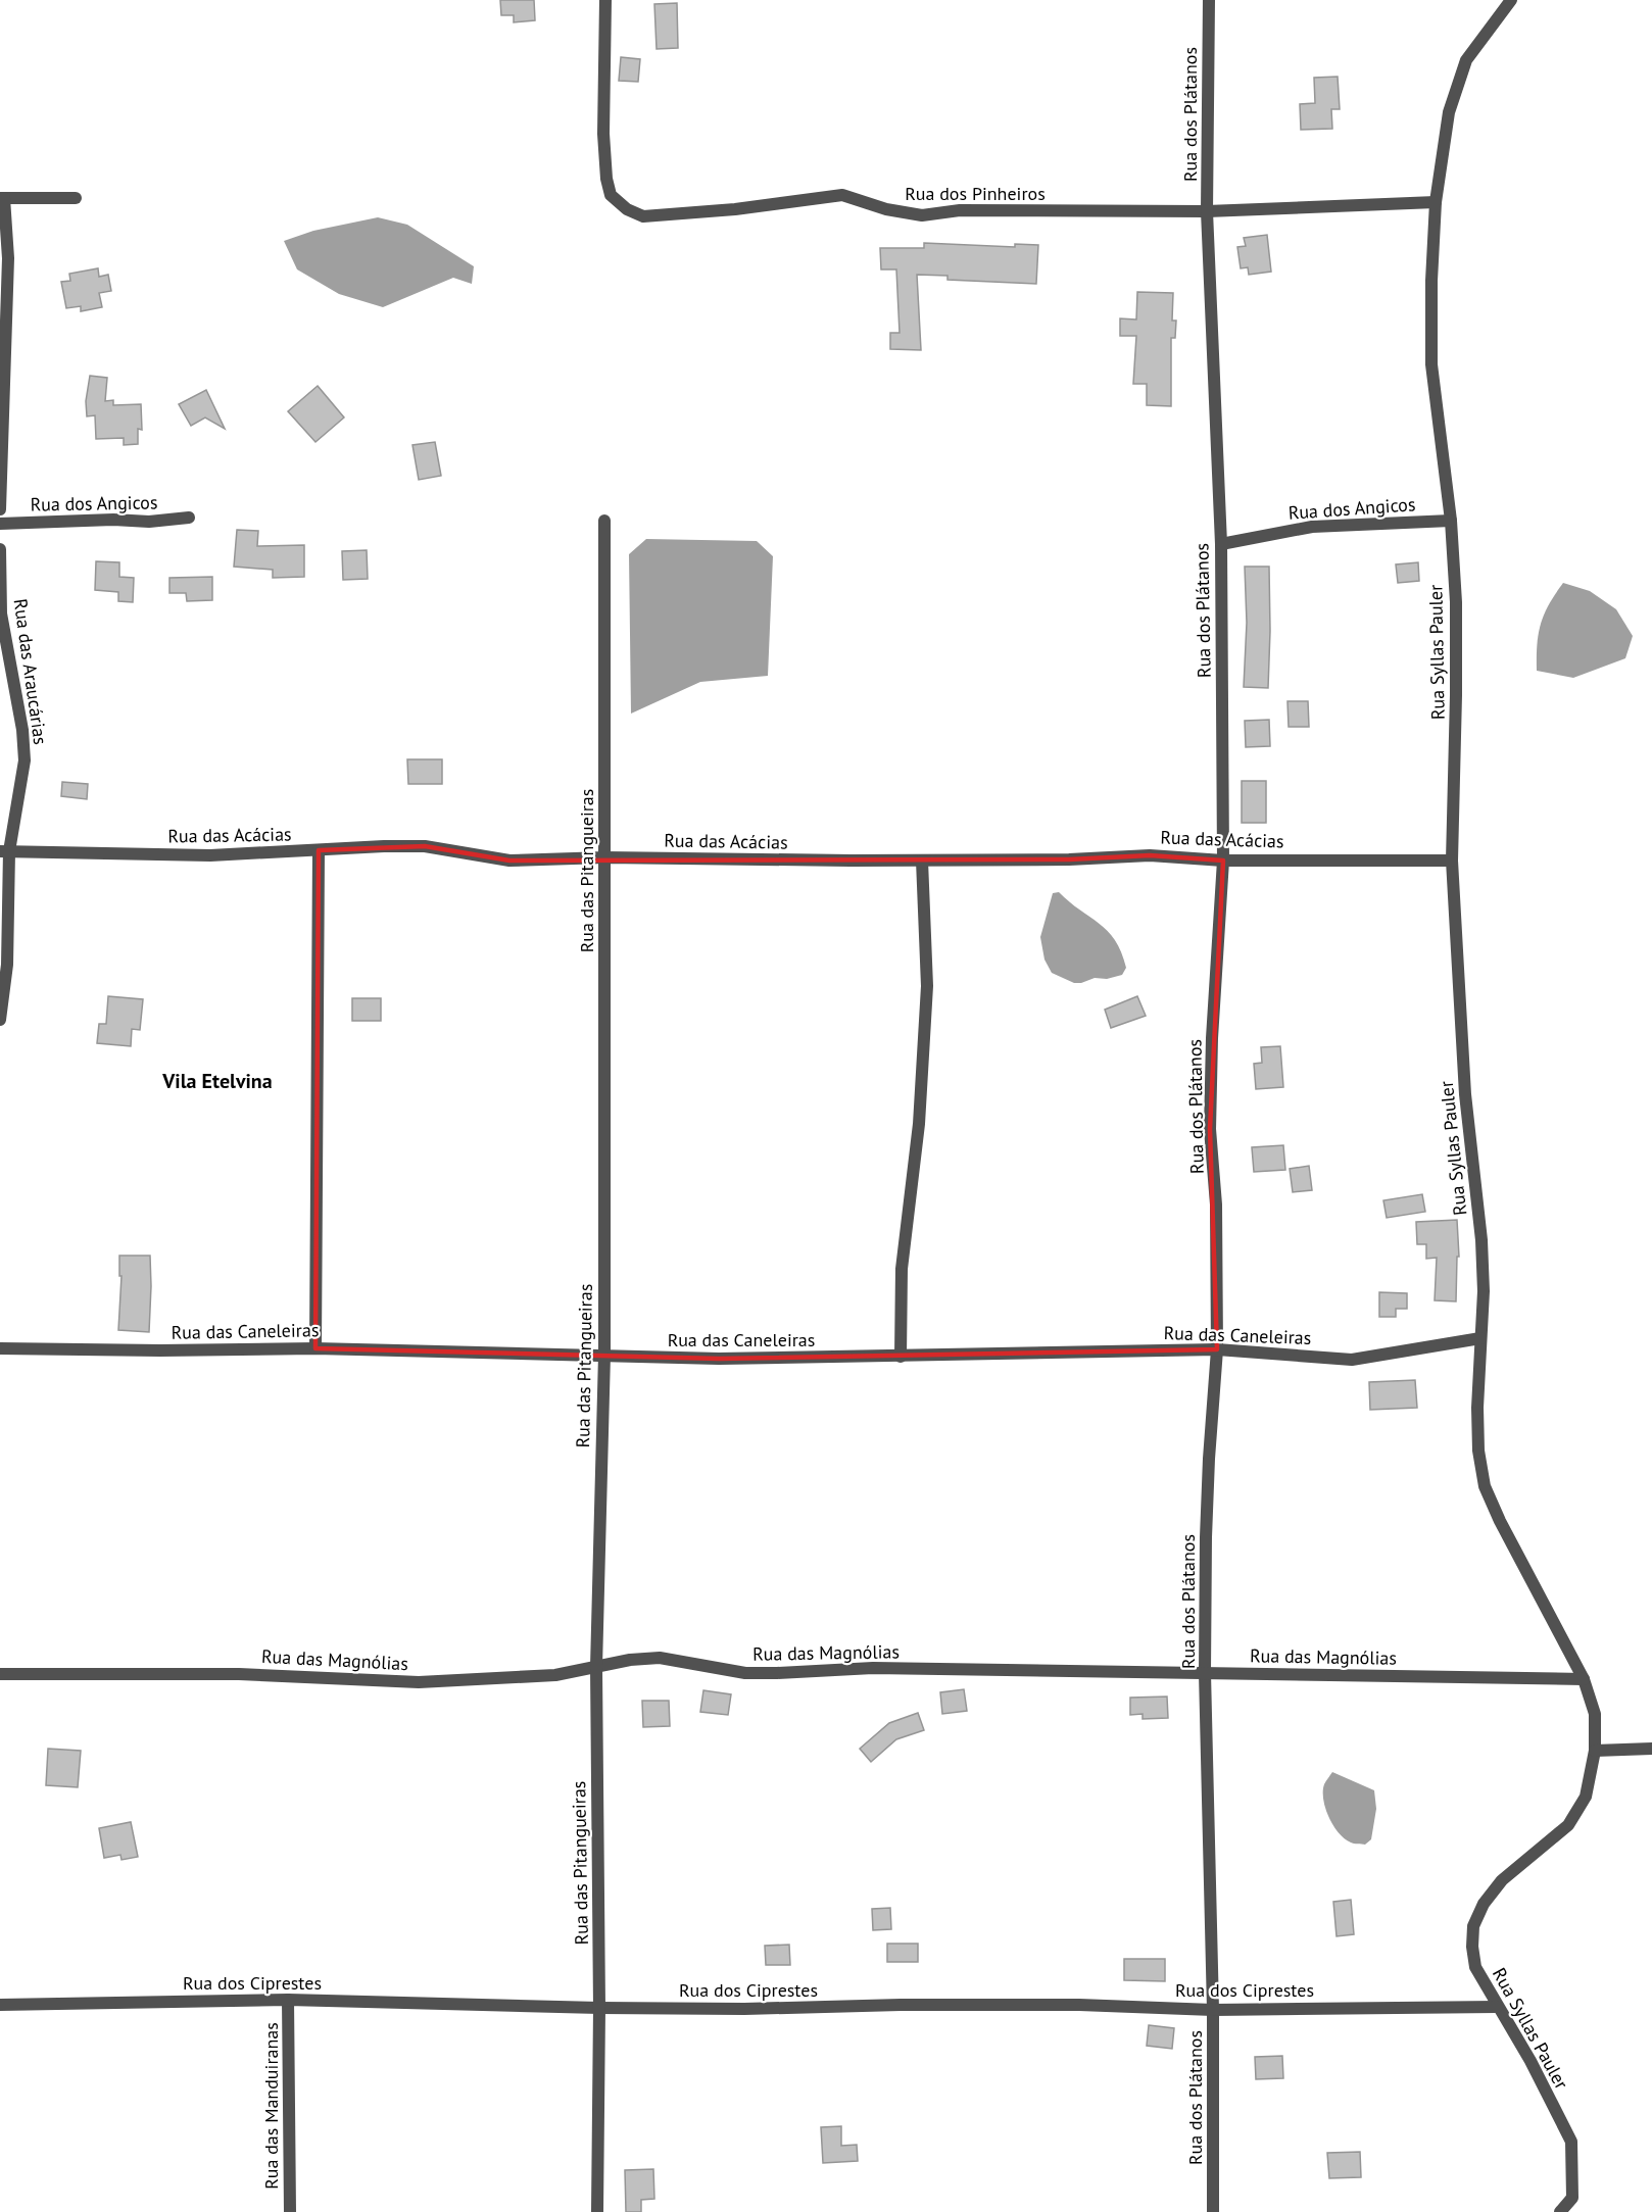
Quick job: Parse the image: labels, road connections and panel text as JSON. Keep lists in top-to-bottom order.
{
  "streets": {
    "street": [
      "Rua dos Plátanos",
      "Rua dos Pinheiros",
      "Rua dos Angicos",
      "Rua Syllas Pauler",
      "Rua das Araucárias",
      "Rua das Acácias",
      "Rua das Pitangueiras",
      "Rua das Caneleiras",
      "Rua das Magnólias",
      "Rua dos Ciprestes",
      "Rua das Manduiranas"
    ]
  },
  "crossings": [
    ["Rua dos Plátanos", "Rua dos Pinheiros"],
    ["Rua dos Plátanos", "Rua dos Angicos"],
    ["Rua dos Plátanos", "Rua das Acácias"],
    ["Rua dos Plátanos", "Rua das Caneleiras"],
    ["Rua dos Plátanos", "Rua das Magnólias"],
    ["Rua dos Plátanos", "Rua dos Ciprestes"],
    ["Rua dos Pinheiros", "Rua Syllas Pauler"],
    ["Rua dos Angicos", "Rua Syllas Pauler"],
    ["Rua Syllas Pauler", "Rua das Acácias"],
    ["Rua Syllas Pauler", "Rua das Caneleiras"],
    ["Rua Syllas Pauler", "Rua das Magnólias"],
    ["Rua Syllas Pauler", "Rua dos Ciprestes"],
    ["Rua das Araucárias", "Rua das Acácias"],
    ["Rua das Acácias", "Rua das Pitangueiras"],
    ["Rua das Pitangueiras", "Rua das Caneleiras"],
    ["Rua das Pitangueiras", "Rua das Magnólias"],
    ["Rua das Pitangueiras", "Rua dos Ciprestes"],
    ["Rua dos Ciprestes", "Rua das Manduiranas"]
  ],
  "districts": ["Vila Etelvina"]
}
